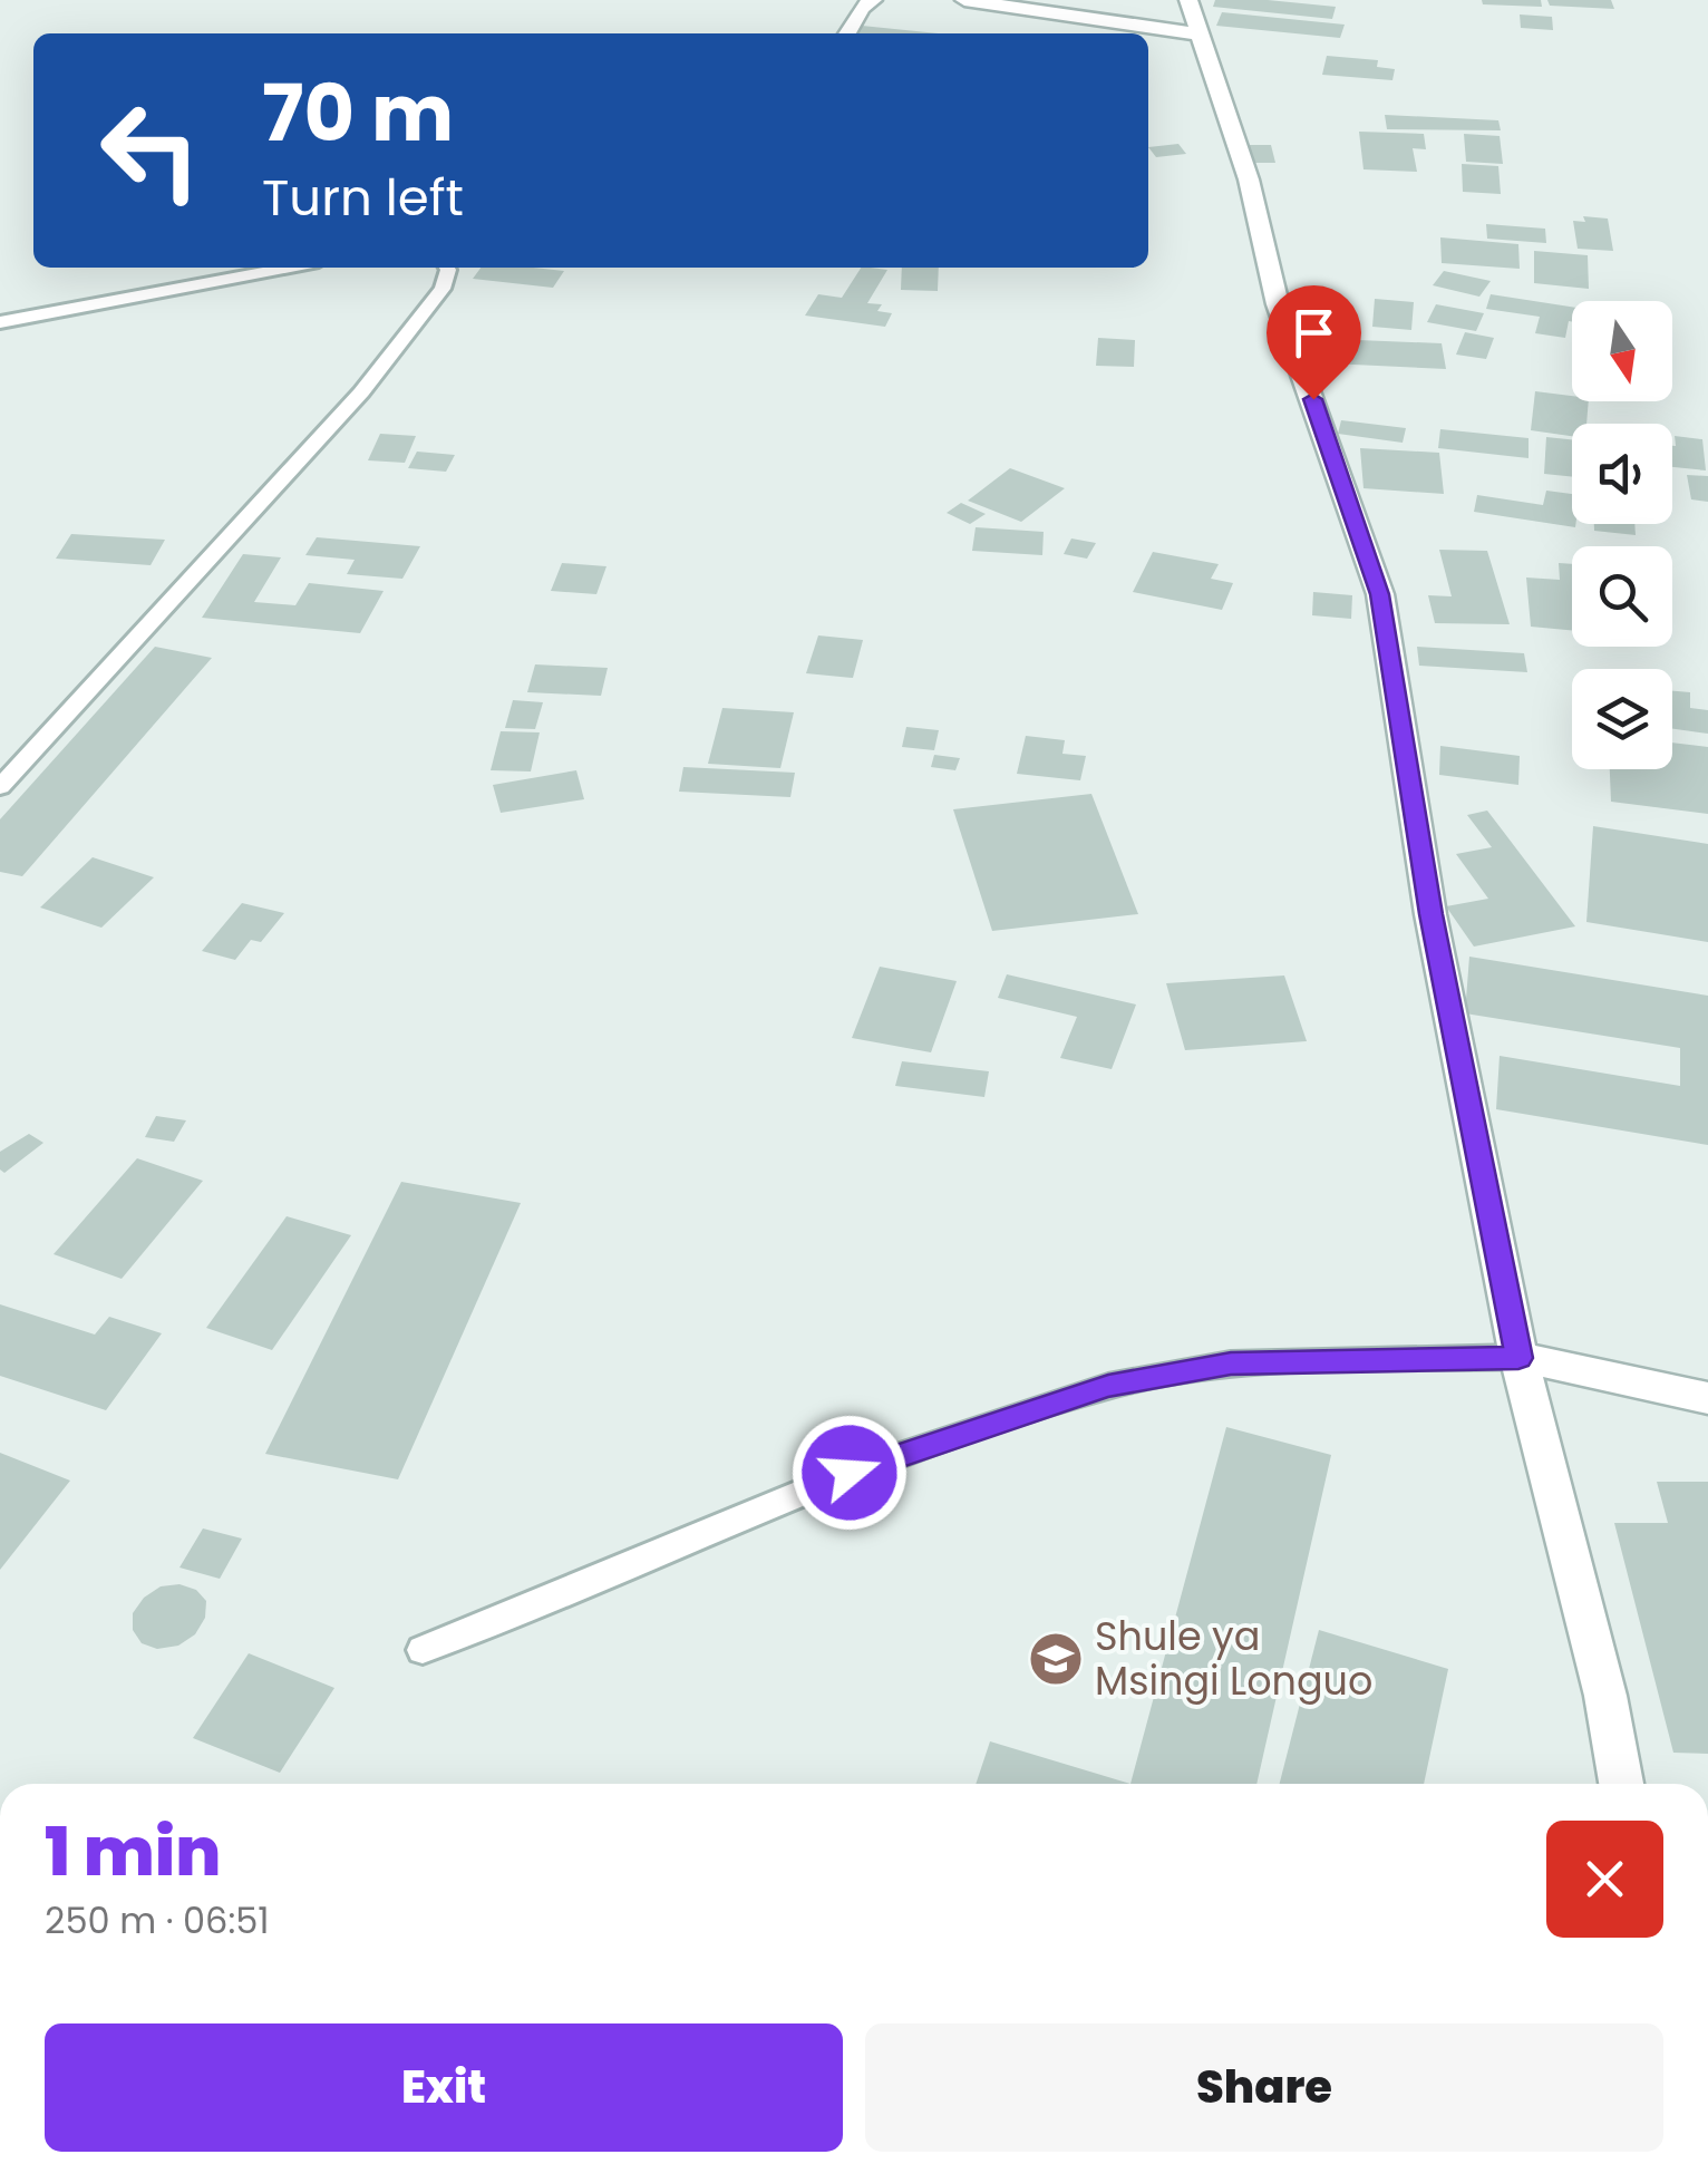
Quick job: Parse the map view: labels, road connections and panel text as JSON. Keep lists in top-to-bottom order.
{
  "places": {
    "school or university": ["Shule ya Msingi Longuo"]
  },
  "north": "bottom",
  "page": {
    "turn": ["70 m", "Turn left"],
    "heading": ["1 min", "250 m · 06:51"],
    "buttons": ["Exit", "Share"]
  }
}
